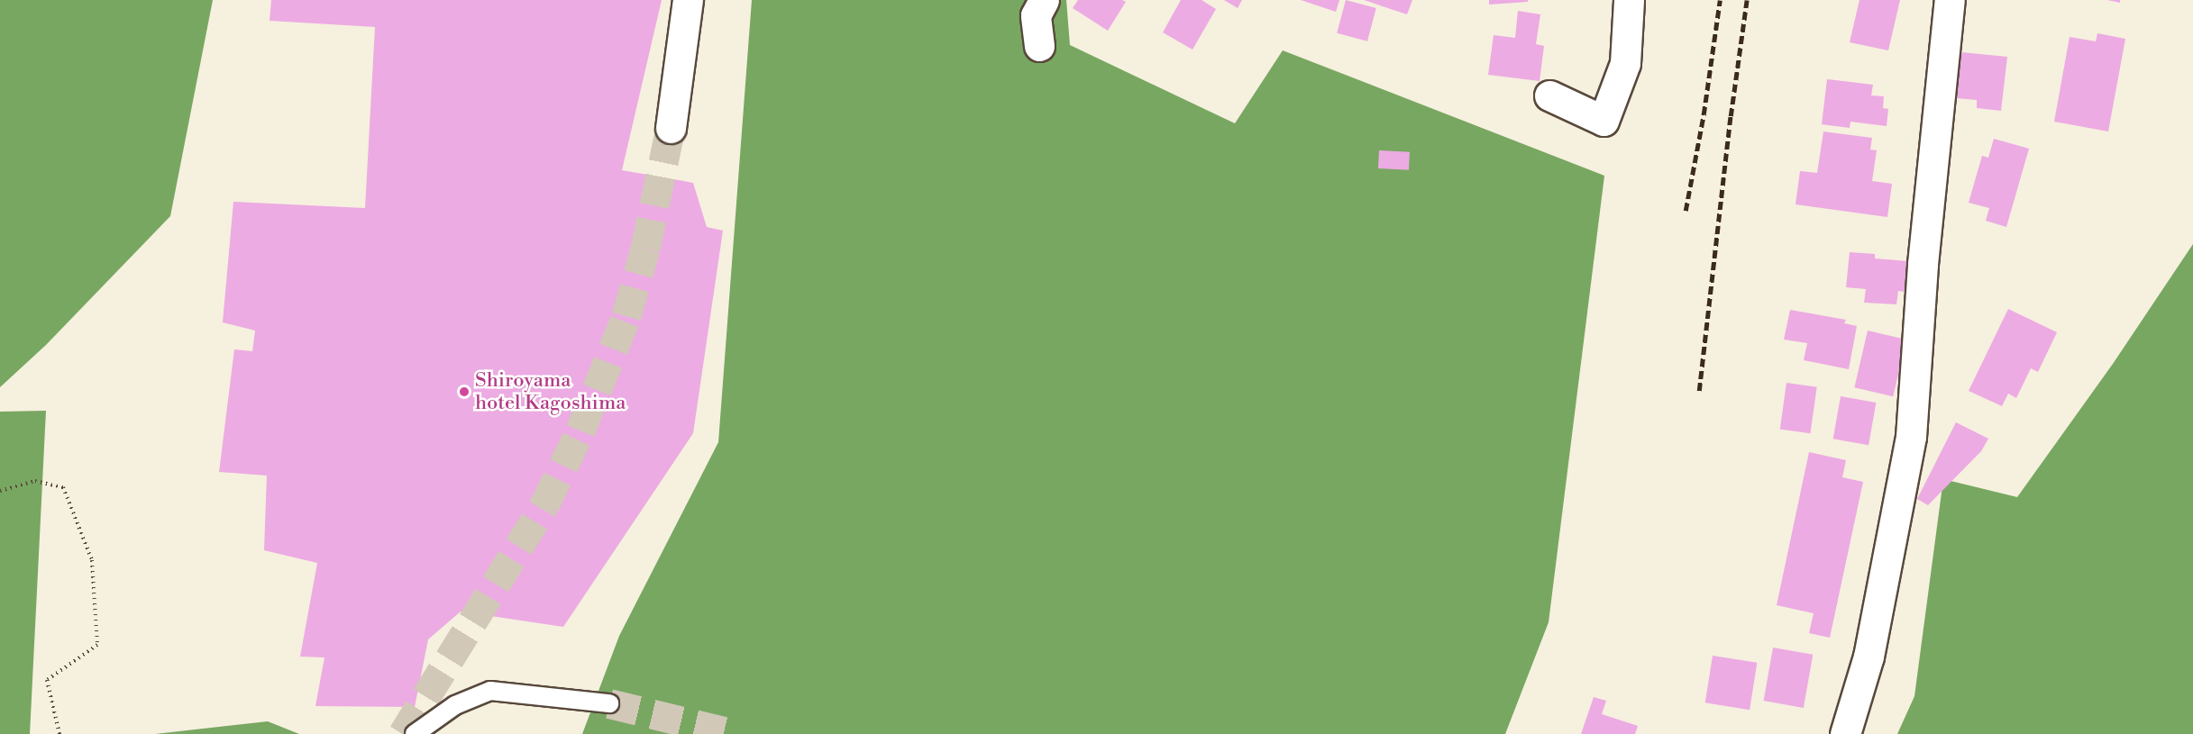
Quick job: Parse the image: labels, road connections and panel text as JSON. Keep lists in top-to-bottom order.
{
  "places": ["Shiroyama hotel Kagoshima"]
}
